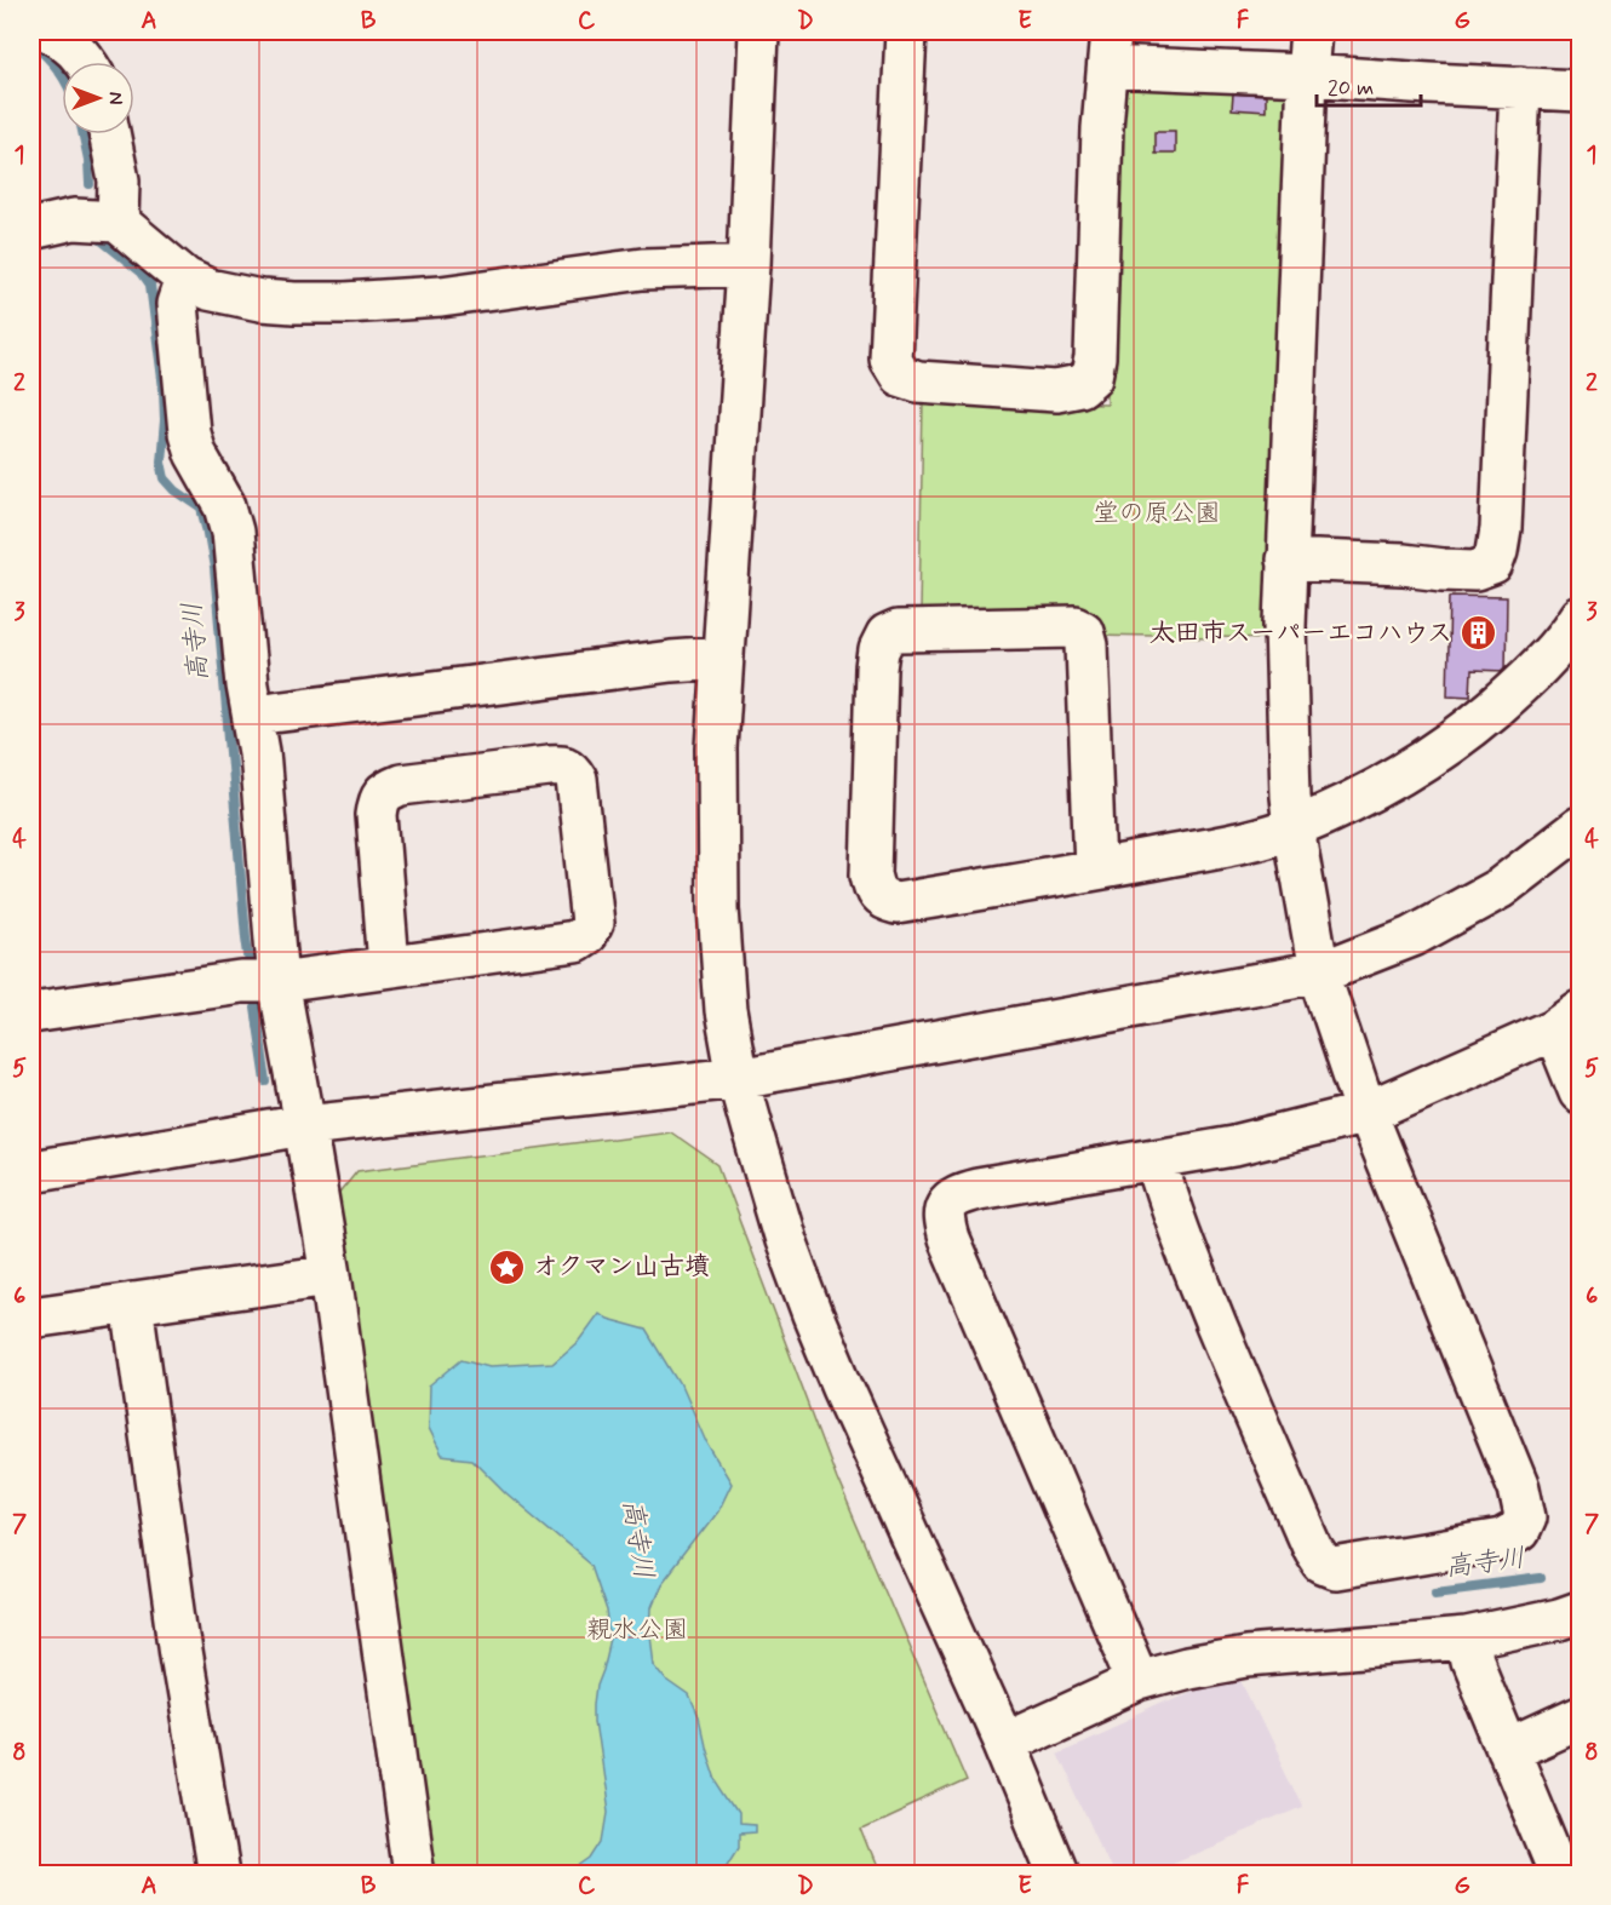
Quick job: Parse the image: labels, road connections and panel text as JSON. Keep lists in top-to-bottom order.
{
  "water": ["高寺川"],
  "parks": ["堂の原公園", "親水公園"],
  "places": {
    "building": ["太田市スーパーエコハウス"],
    "place": ["オクマン山古墳"]
  },
  "scale_bar": "20 m",
  "north": "right",
  "grid": {
    "columns": [
      "A",
      "B",
      "C",
      "D",
      "E",
      "F",
      "G"
    ],
    "rows": [
      "1",
      "2",
      "3",
      "4",
      "5",
      "6",
      "7",
      "8"
    ]
  }
}
